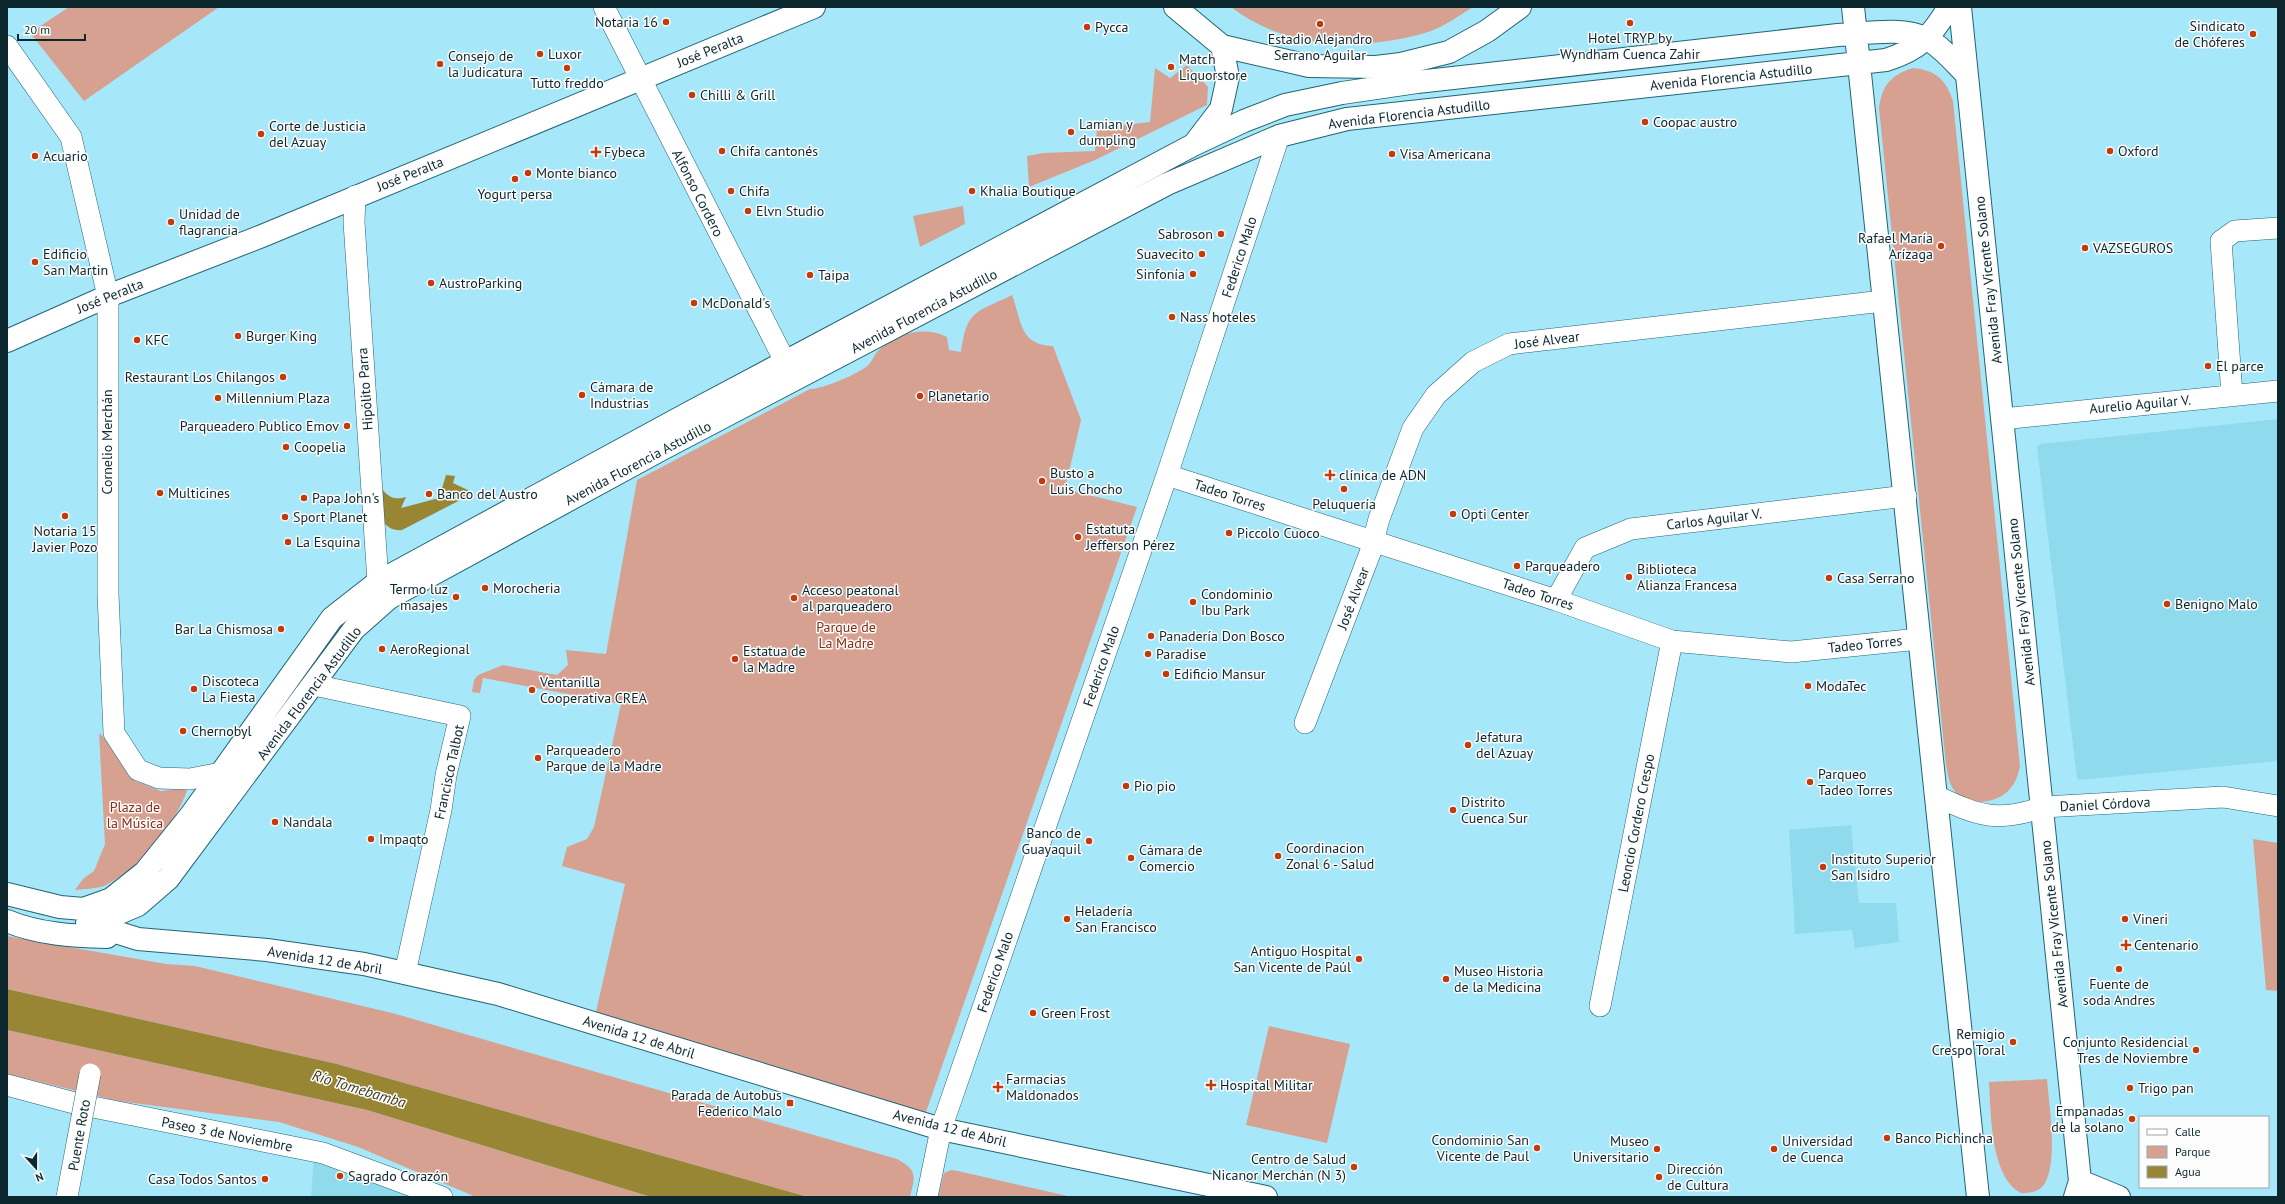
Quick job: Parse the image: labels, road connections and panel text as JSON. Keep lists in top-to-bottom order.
{
  "streets": {
    "main road": [
      "José Peralta",
      "Avenida Florencia Astudillo",
      "Avenida Fray Vicente Solano",
      "Avenida 12 de Abril"
    ],
    "street": [
      "Alfonso Cordero",
      "Federico Malo",
      "José Alvear",
      "Hipólito Parra",
      "Aurelio Aguilar V.",
      "Cornelio Merchán",
      "Tadeo Torres",
      "Carlos Aguilar V.",
      "Francisco Talbot",
      "Daniel Córdova",
      "Leoncio Cordero Crespo",
      "Paseo 3 de Noviembre",
      "Puente Roto"
    ]
  },
  "crossings": [
    ["José Peralta", "Alfonso Cordero"],
    ["José Peralta", "Hipólito Parra"],
    ["José Peralta", "Cornelio Merchán"],
    ["Avenida Florencia Astudillo", "Alfonso Cordero"],
    ["Avenida Florencia Astudillo", "Federico Malo"],
    ["Avenida Florencia Astudillo", "Avenida Fray Vicente Solano"],
    ["Avenida Florencia Astudillo", "Hipólito Parra"],
    ["Avenida Florencia Astudillo", "Cornelio Merchán"],
    ["Avenida Florencia Astudillo", "Francisco Talbot"],
    ["Avenida Florencia Astudillo", "Avenida 12 de Abril"],
    ["Federico Malo", "Tadeo Torres"],
    ["Federico Malo", "Avenida 12 de Abril"],
    ["Avenida Fray Vicente Solano", "Aurelio Aguilar V."],
    ["Avenida Fray Vicente Solano", "Daniel Córdova"],
    ["José Alvear", "Tadeo Torres"],
    ["Tadeo Torres", "Carlos Aguilar V."],
    ["Tadeo Torres", "Leoncio Cordero Crespo"],
    ["Francisco Talbot", "Avenida 12 de Abril"]
  ],
  "water": ["Río Tomebamba"],
  "parks": ["Parque de La Madre", "Plaza de la Música"],
  "places": {
    "other": [
      "Notaria 16",
      "Hotel TRYP by Wyndham Cuenca Zahir",
      "Estadio Alejandro Serrano Aguilar",
      "Pycca",
      "Sindicato de Chóferes",
      "Luxor",
      "Consejo de la Judicatura",
      "Match Liquorstore",
      "Tutto freddo",
      "Chilli & Grill",
      "Coopac austro",
      "Lamian y dumpling",
      "Corte de Justicia del Azuay",
      "Chifa cantonés",
      "Oxford",
      "Visa Americana",
      "Acuario",
      "Monte bianco",
      "Yogurt persa",
      "Chifa",
      "Khalia Boutique",
      "Elvn Studio",
      "Unidad de flagrancia",
      "Sabroson",
      "Rafael María Arízaga",
      "VAZSEGUROS",
      "Suavecito",
      "Edificio San Martin",
      "Sinfonía",
      "Taipa",
      "AustroParking",
      "McDonald's",
      "Nass hoteles",
      "Burger King",
      "KFC",
      "El parce",
      "Restaurant Los Chilangos",
      "Cámara de Industrias",
      "Planetario",
      "Millennium Plaza",
      "Parqueadero Publico Emov",
      "Coopelia",
      "Busto a Luis Chocho",
      "Peluquería",
      "Multicines",
      "Banco del Austro",
      "Papa John's",
      "Opti Center",
      "Notaria 15 Javier Pozo",
      "Sport Planet",
      "Piccolo Cuoco",
      "Estatuta Jefferson Pérez",
      "La Esquina",
      "Parqueadero",
      "Biblioteca Alianza Francesa",
      "Casa Serrano",
      "Morocheria",
      "Termo luz masajes",
      "Acceso peatonal al parqueadero",
      "Condominio Ibu Park",
      "Benigno Malo",
      "Bar La Chismosa",
      "Panadería Don Bosco",
      "AeroRegional",
      "Paradise",
      "Estatua de la Madre",
      "Edificio Mansur",
      "ModaTec",
      "Discoteca La Fiesta",
      "Ventanilla Cooperativa CREA",
      "Chernobyl",
      "Jefatura del Azuay",
      "Parqueadero Parque de la Madre",
      "Parqueo Tadeo Torres",
      "Pio pio",
      "Distrito Cuenca Sur",
      "Nandala",
      "Impaqto",
      "Banco de Guayaquil",
      "Coordinacion Zonal 6 - Salud",
      "Cámara de Comercio",
      "Instituto Superior San Isidro",
      "Heladería San Francisco",
      "Vineri",
      "Antiguo Hospital San Vicente de Paúl",
      "Fuente de soda Andres",
      "Museo Historia de la Medicina",
      "Green Frost",
      "Remigio Crespo Toral",
      "Conjunto Residencial Tres de Noviembre",
      "Trigo pan",
      "Empanadas de la solano",
      "Banco Pichincha",
      "Condominio San Vicente de Paul",
      "Museo Universitario",
      "Universidad de Cuenca",
      "Centro de Salud Nicanor Merchán (N 3)",
      "Sagrado Corazón",
      "Dirección de Cultura",
      "Casa Todos Santos"
    ],
    "health": [
      "Fybeca",
      "clínica de ADN",
      "Centenario",
      "Hospital Militar",
      "Farmacias Maldonados"
    ],
    "transit": ["Parada de Autobus Federico Malo"]
  },
  "legend": ["Calle", "Parque", "Agua"],
  "scale_bar": "20 m",
  "north": "bottom"
}
